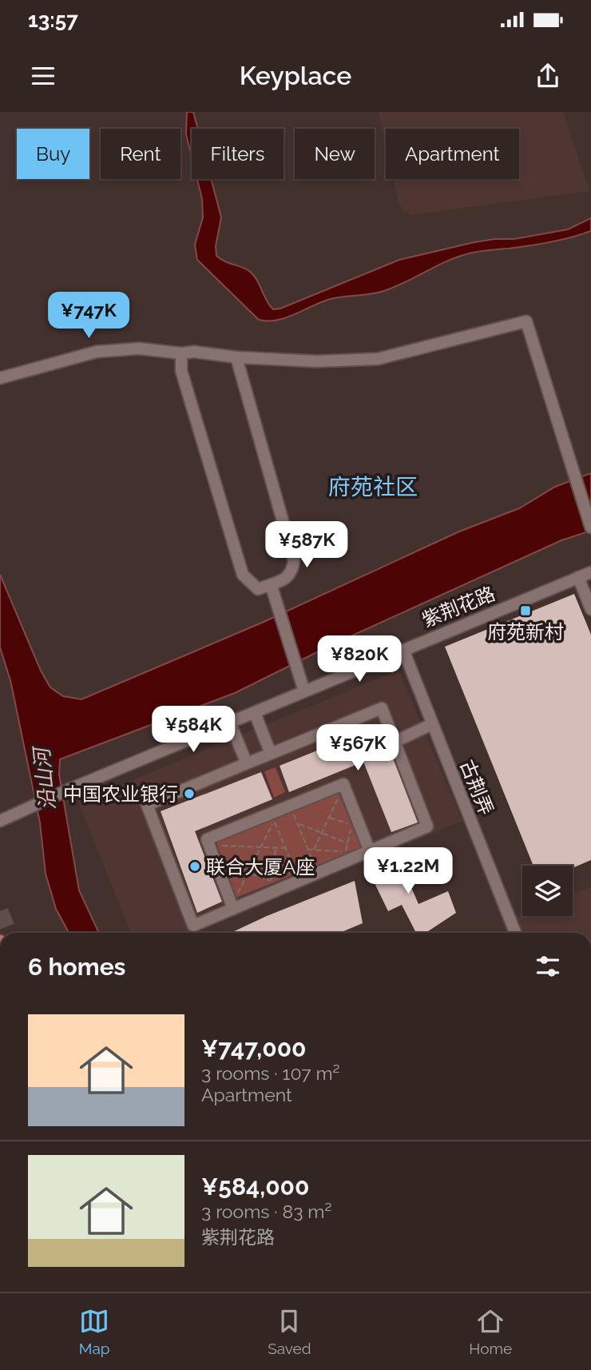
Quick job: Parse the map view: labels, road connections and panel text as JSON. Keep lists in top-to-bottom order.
{
  "streets": {
    "street": ["紫荆花路", "古荆弄"]
  },
  "crossings": [
    ["紫荆花路", "古荆弄"]
  ],
  "districts": ["府苑社区"],
  "water": ["沿山河"],
  "places": {
    "transit": ["府苑新村"],
    "other": ["中国农业银行", "联合大厦A座"]
  },
  "page": {
    "status": "13:57",
    "header": "Keyplace",
    "chip": [
      "Buy",
      "Rent",
      "Filters",
      "New",
      "Apartment"
    ],
    "price": [
      "¥747K",
      "¥587K",
      "¥820K",
      "¥584K",
      "¥567K",
      "¥1.22M"
    ],
    "heading": "6 homes",
    "list": [
      {
        "name": "¥747,000",
        "note": "3 rooms · 107 m² · Apartment"
      },
      {
        "name": "¥584,000",
        "note": "3 rooms · 83 m² · 紫荆花路"
      }
    ],
    "tabs": ["Map", "Saved", "Home"]
  }
}
